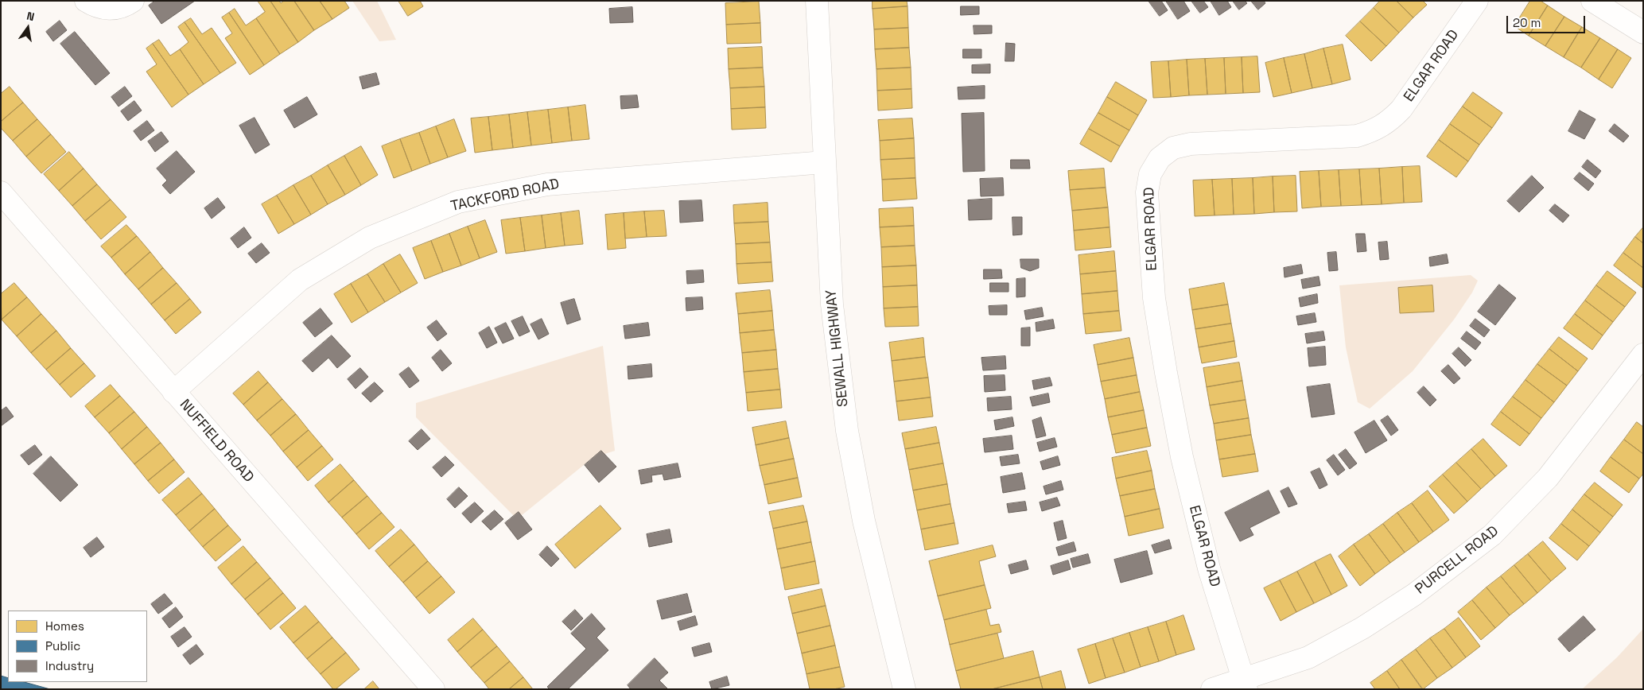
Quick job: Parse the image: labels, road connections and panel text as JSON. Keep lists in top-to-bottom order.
{
  "streets": {
    "street": [
      "ELGAR ROAD",
      "TACKFORD ROAD",
      "SEWALL HIGHWAY",
      "NUFFIELD ROAD",
      "PURCELL ROAD"
    ]
  },
  "crossings": [
    ["ELGAR ROAD", "PURCELL ROAD"],
    ["TACKFORD ROAD", "SEWALL HIGHWAY"],
    ["TACKFORD ROAD", "NUFFIELD ROAD"]
  ],
  "legend": ["Homes", "Public", "Industry"],
  "scale_bar": "20 m",
  "north": "top"
}
